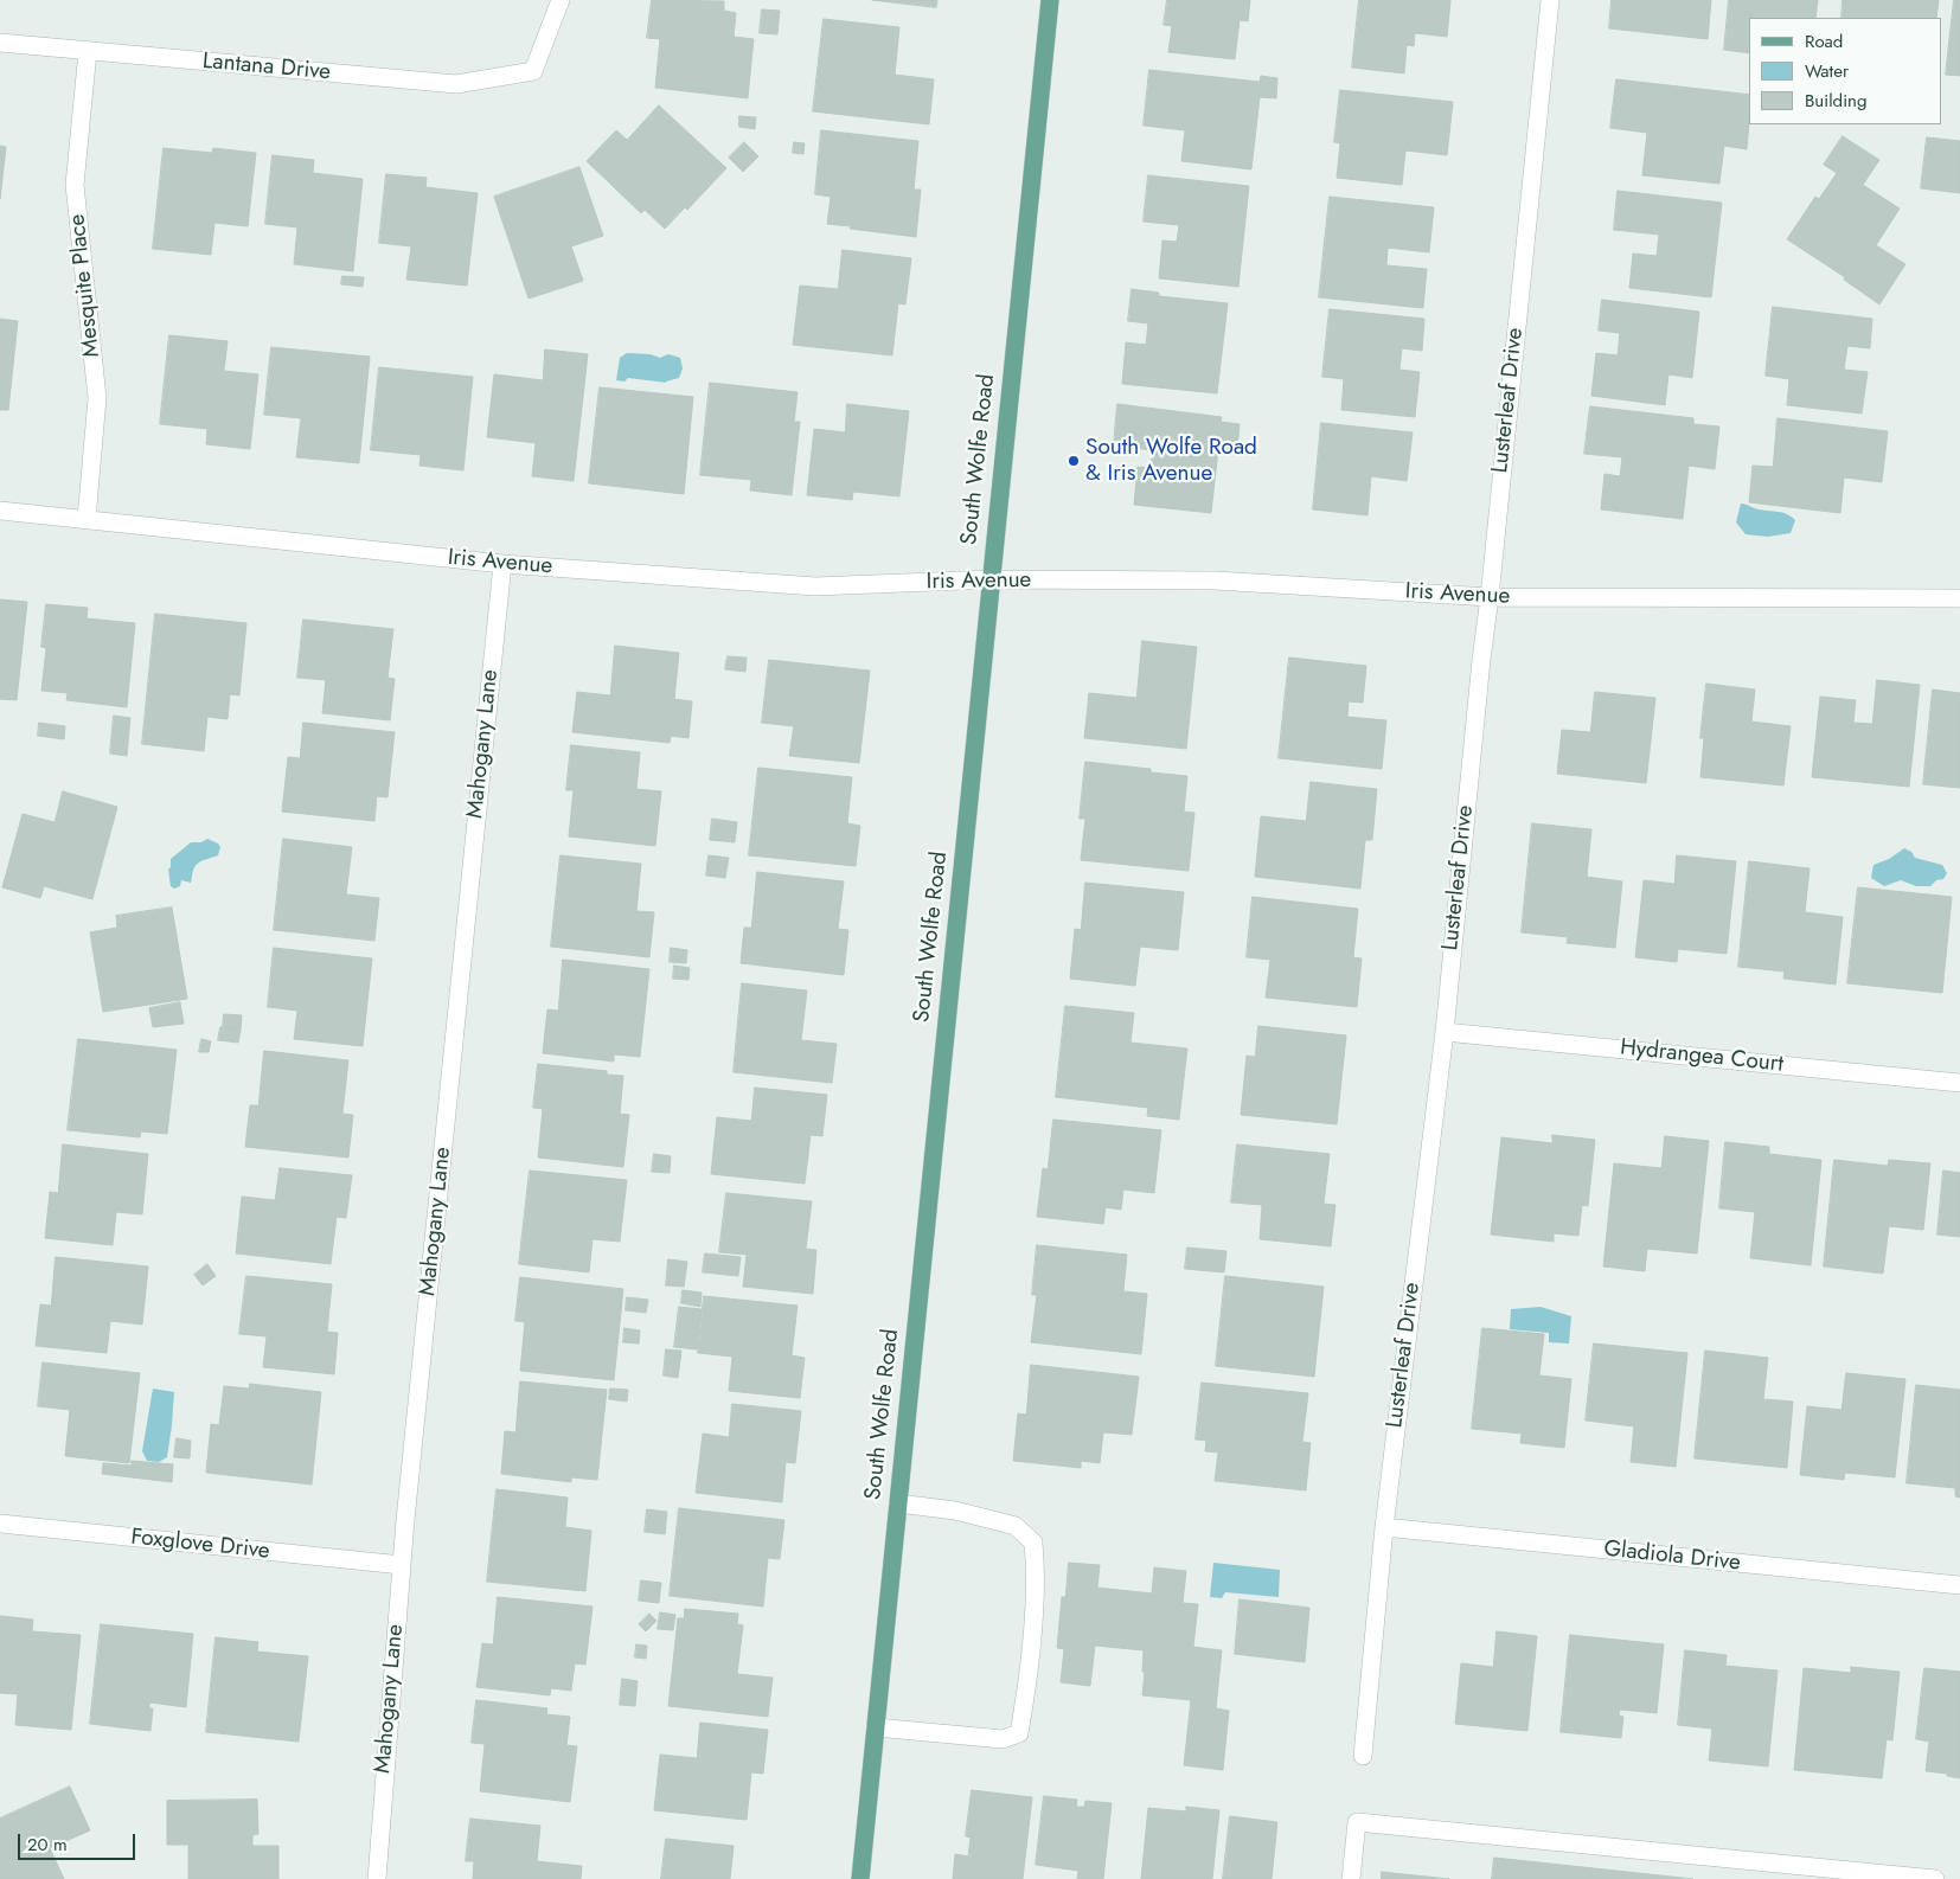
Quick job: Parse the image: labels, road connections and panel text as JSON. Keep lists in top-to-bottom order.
{
  "streets": {
    "main road": ["South Wolfe Road"],
    "street": [
      "Lantana Drive",
      "Mesquite Place",
      "Lusterleaf Drive",
      "Iris Avenue",
      "Mahogany Lane",
      "Hydrangea Court",
      "Foxglove Drive",
      "Gladiola Drive"
    ]
  },
  "crossings": [
    ["Lantana Drive", "Mesquite Place"],
    ["Mesquite Place", "Iris Avenue"],
    ["Lusterleaf Drive", "Iris Avenue"],
    ["Lusterleaf Drive", "Hydrangea Court"],
    ["Lusterleaf Drive", "Gladiola Drive"],
    ["South Wolfe Road", "Iris Avenue"],
    ["Iris Avenue", "Mahogany Lane"],
    ["Mahogany Lane", "Foxglove Drive"]
  ],
  "places": ["South Wolfe Road & Iris Avenue"],
  "legend": ["Road", "Water", "Building"],
  "scale_bar": "20 m"
}
